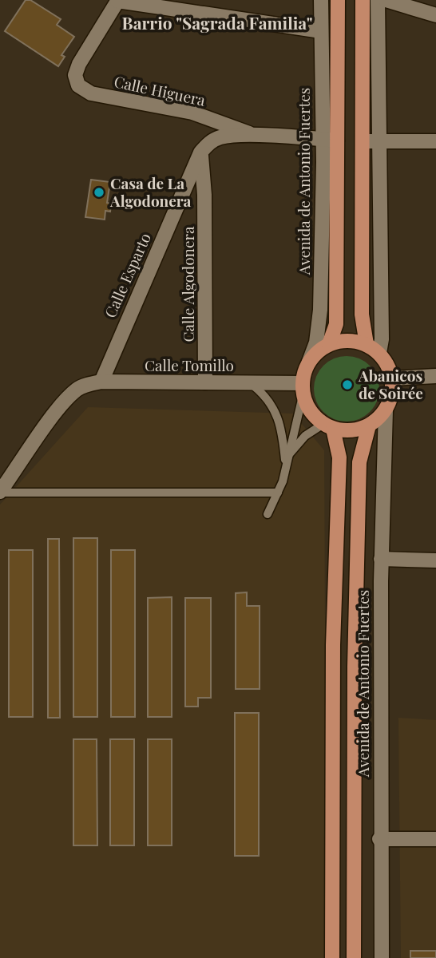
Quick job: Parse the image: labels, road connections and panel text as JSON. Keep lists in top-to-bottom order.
{
  "streets": {
    "main road": ["Avenida de Antonio Fuertes"],
    "street": [
      "Calle Higuera",
      "Calle Esparto",
      "Calle Algodonera",
      "Calle Tomillo"
    ]
  },
  "crossings": [
    ["Calle Higuera", "Avenida de Antonio Fuertes"],
    ["Calle Higuera", "Calle Esparto"],
    ["Calle Higuera", "Calle Algodonera"],
    ["Avenida de Antonio Fuertes", "Calle Tomillo"],
    ["Calle Esparto", "Calle Algodonera"],
    ["Calle Esparto", "Calle Tomillo"],
    ["Calle Algodonera", "Calle Tomillo"]
  ],
  "districts": ["Barrio \"Sagrada Familia\""],
  "places": ["Casa de La Algodonera", "Abanicos de Soirée"]
}
